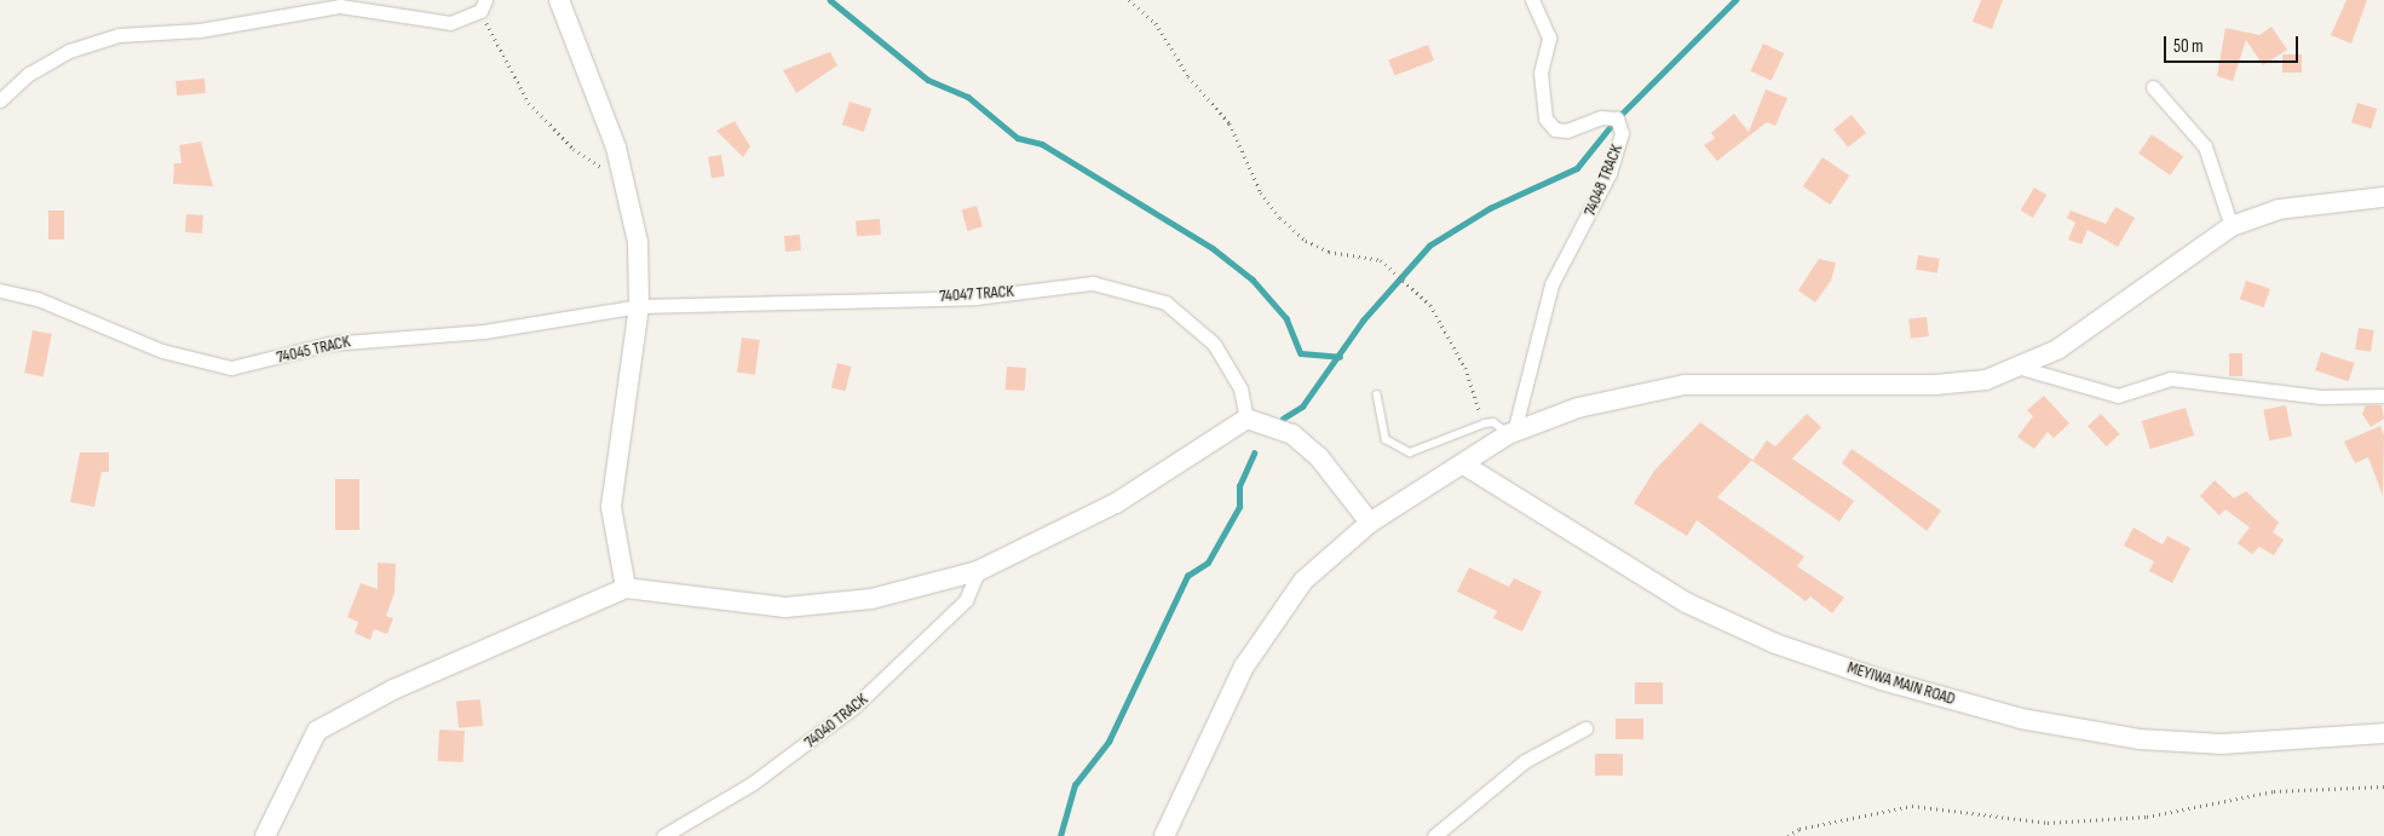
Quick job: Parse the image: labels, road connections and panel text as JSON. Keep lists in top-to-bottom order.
{
  "streets": {
    "street": [
      "74048 TRACK",
      "74047 TRACK",
      "74045 TRACK",
      "MEYIWA MAIN ROAD",
      "74040 TRACK"
    ]
  },
  "crossings": [
    ["74047 TRACK", "74045 TRACK"]
  ],
  "scale_bar": "50 m"
}
